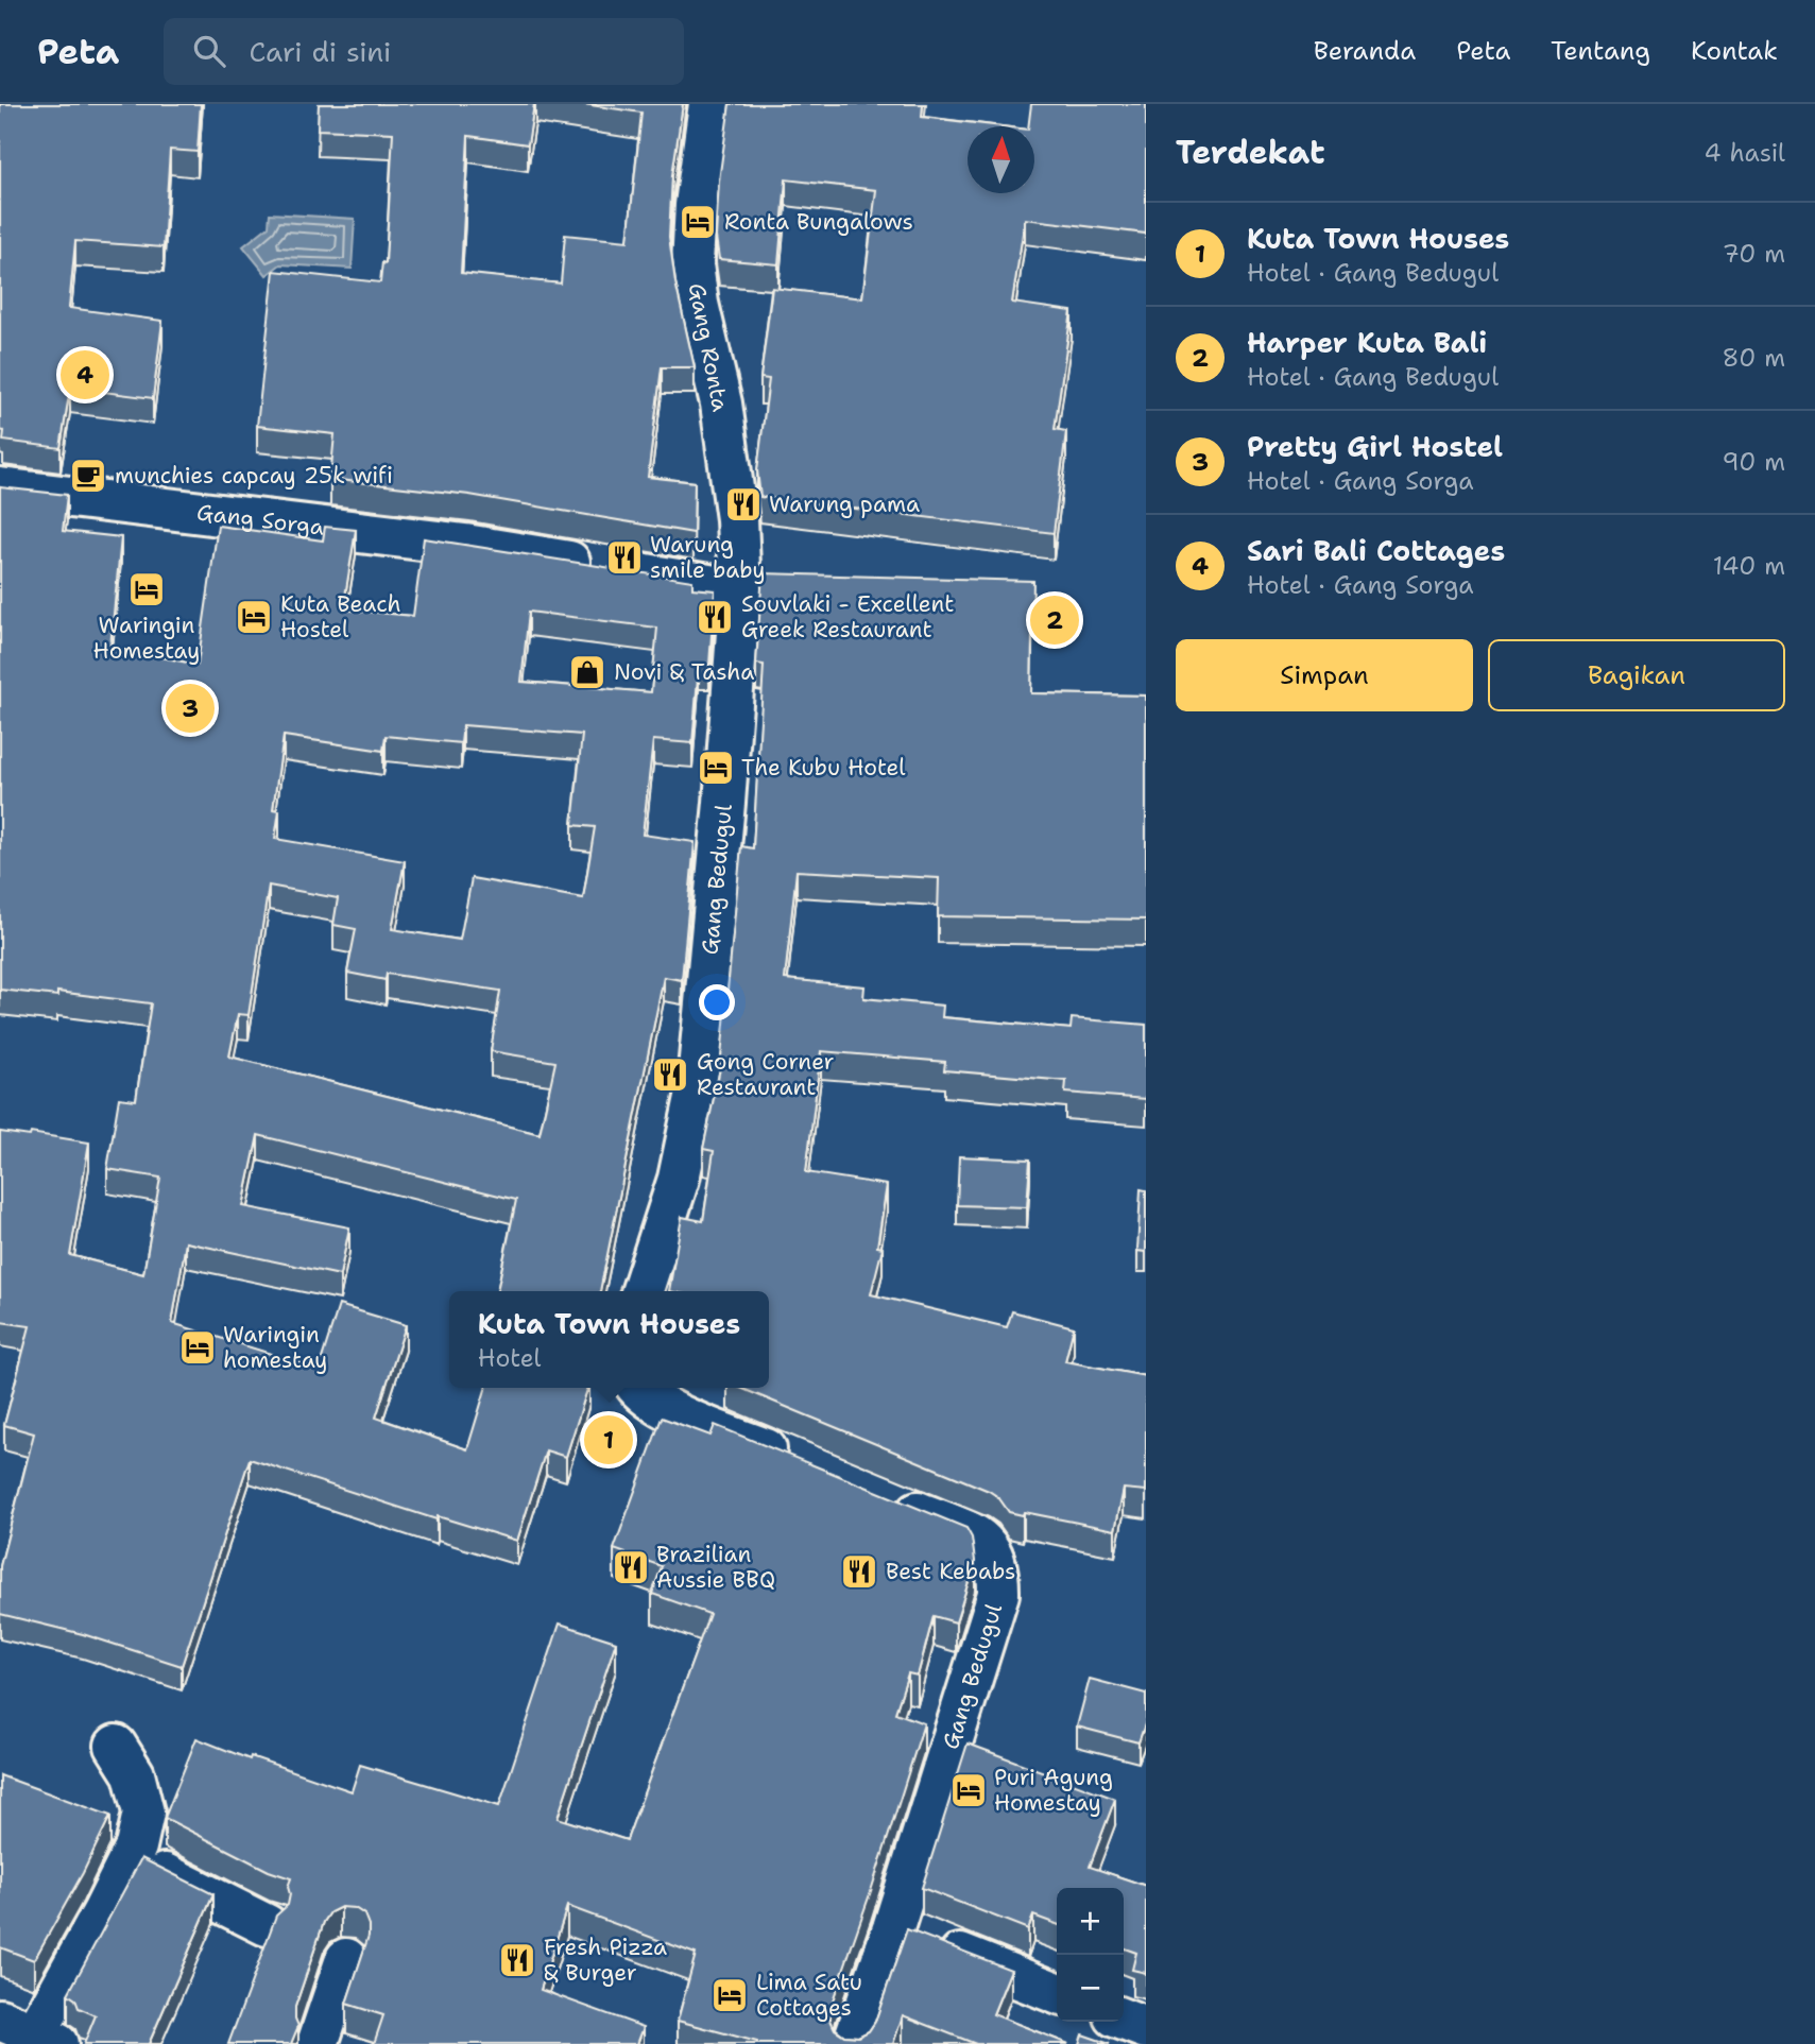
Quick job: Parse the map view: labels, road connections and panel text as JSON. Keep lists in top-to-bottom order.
{
  "streets": {
    "street": ["Gang Ronta", "Gang Sorga", "Gang Bedugul"]
  },
  "crossings": [
    ["Gang Ronta", "Gang Sorga"],
    ["Gang Ronta", "Gang Bedugul"],
    ["Gang Sorga", "Gang Bedugul"]
  ],
  "places": {
    "hotel": [
      "Ronta Bungalows",
      "Waringin Homestay",
      "Kuta Beach Hostel",
      "The Kubu Hotel",
      "Waringin homestay",
      "Puri Agung Homestay",
      "Lima Satu Cottages"
    ],
    "cafe": ["munchies capcay 25k wifi"],
    "restaurant": [
      "Warung pama",
      "Warung smile baby",
      "Souvlaki - Excellent Greek Restaurant",
      "Gong Corner Restaurant",
      "Brazilian Aussie BBQ",
      "Best Kebabs",
      "Fresh Pizza & Burger"
    ],
    "shop": ["Novi & Tasha"]
  },
  "north": "top",
  "page": {
    "header": "Peta",
    "search": "Cari di sini",
    "nav": [
      "Beranda",
      "Peta",
      "Tentang",
      "Kontak"
    ],
    "heading": ["Terdekat", "4 hasil"],
    "list": [
      {
        "mark": "1",
        "name": "Kuta Town Houses",
        "note": "Hotel · Gang Bedugul",
        "value": "70 m"
      },
      {
        "mark": "2",
        "name": "Harper Kuta Bali",
        "note": "Hotel · Gang Bedugul",
        "value": "80 m"
      },
      {
        "mark": "3",
        "name": "Pretty Girl Hostel",
        "note": "Hotel · Gang Sorga",
        "value": "90 m"
      },
      {
        "mark": "4",
        "name": "Sari Bali Cottages",
        "note": "Hotel · Gang Sorga",
        "value": "140 m"
      }
    ],
    "pins": [
      "4",
      "2",
      "3",
      "1"
    ],
    "buttons": ["Simpan", "Bagikan"],
    "popup": ["Kuta Town Houses", "Hotel"],
    "map_buttons": ["+", "−"]
  }
}
